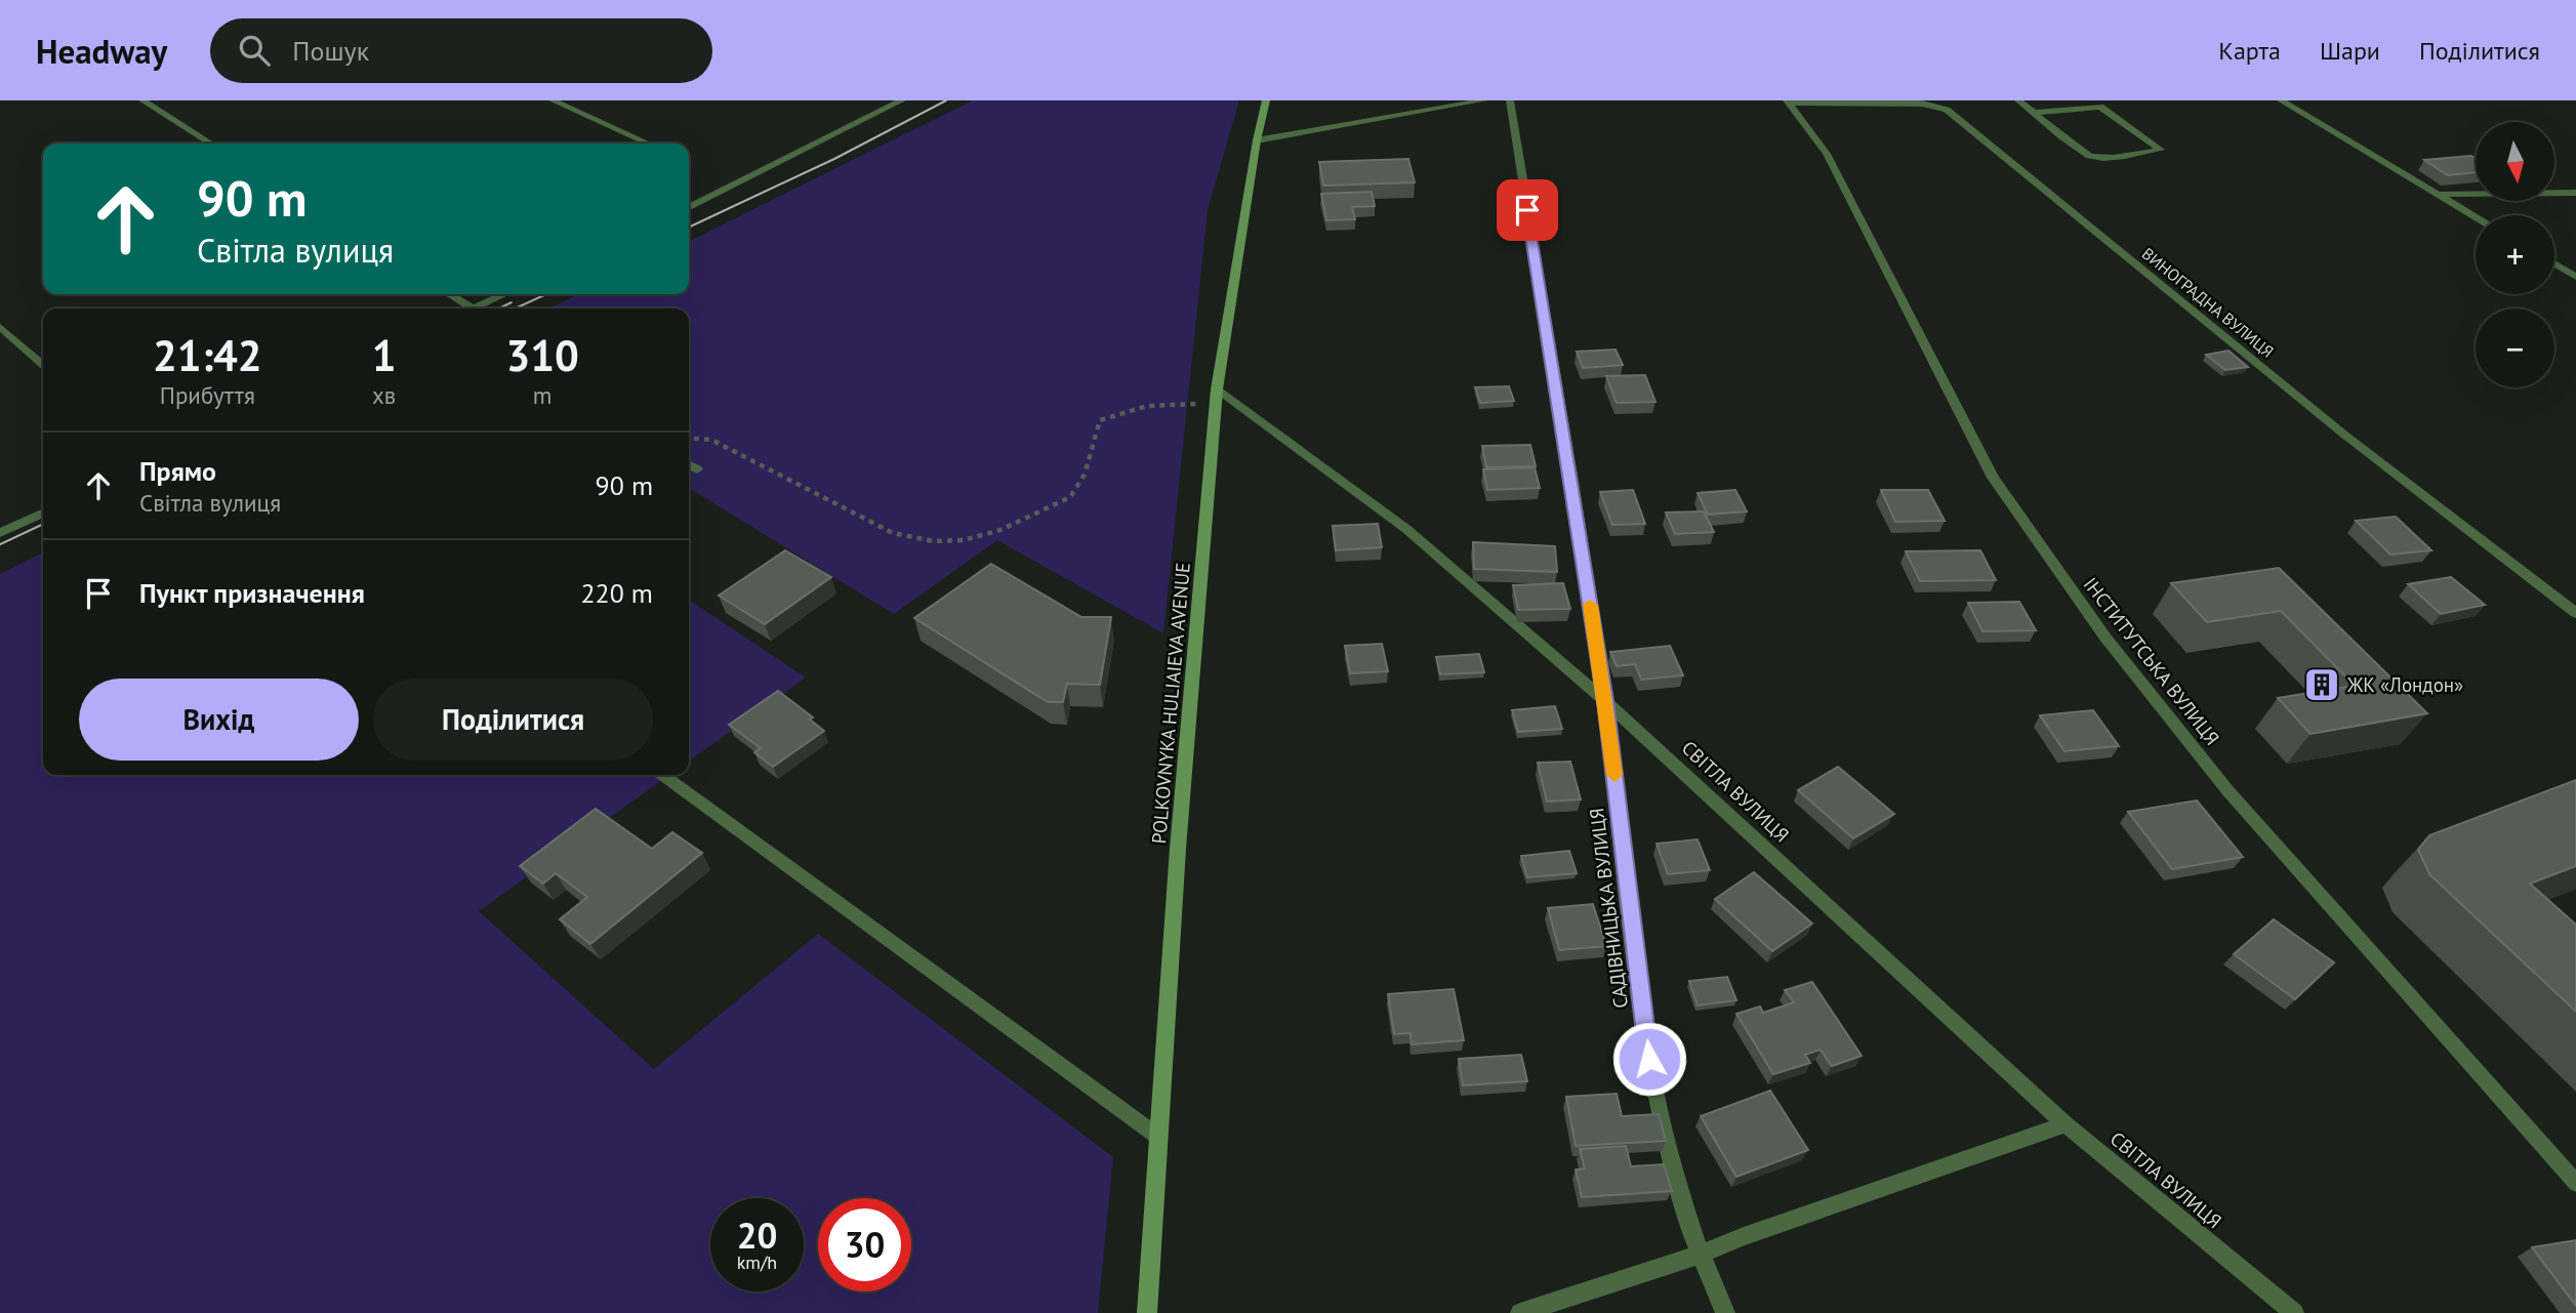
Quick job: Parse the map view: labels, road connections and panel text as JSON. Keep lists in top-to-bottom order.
{
  "streets": {
    "main road": ["POLKOVNYKA HULIAIEVA AVENUE"],
    "street": [
      "ВИНОГРАДНА ВУЛИЦЯ",
      "ІНСТИТУТСЬКА ВУЛИЦЯ",
      "СВІТЛА ВУЛИЦЯ",
      "САДІВНИЦЬКА ВУЛИЦЯ"
    ]
  },
  "crossings": [
    ["ВИНОГРАДНА ВУЛИЦЯ", "ІНСТИТУТСЬКА ВУЛИЦЯ"],
    ["POLKOVNYKA HULIAIEVA AVENUE", "СВІТЛА ВУЛИЦЯ"],
    ["СВІТЛА ВУЛИЦЯ", "САДІВНИЦЬКА ВУЛИЦЯ"]
  ],
  "places": {
    "building": ["ЖК «Лондон»"]
  },
  "north": "bottom",
  "page": {
    "header": "Headway",
    "search": "Пошук",
    "nav": ["Карта", "Шари", "Поділитися"],
    "map_buttons": ["+", "−"],
    "turn": ["90 m", "Світла вулиця"],
    "eta": [
      "21:42",
      "Прибуття",
      "1",
      "хв",
      "310",
      "m"
    ],
    "list": [
      {
        "name": "Прямо",
        "note": "Світла вулиця",
        "value": "90 m"
      },
      {
        "name": "Пункт призначення",
        "value": "220 m"
      }
    ],
    "buttons": ["Вихід", "Поділитися"],
    "speed": "20 km/h",
    "limit": "30"
  }
}
